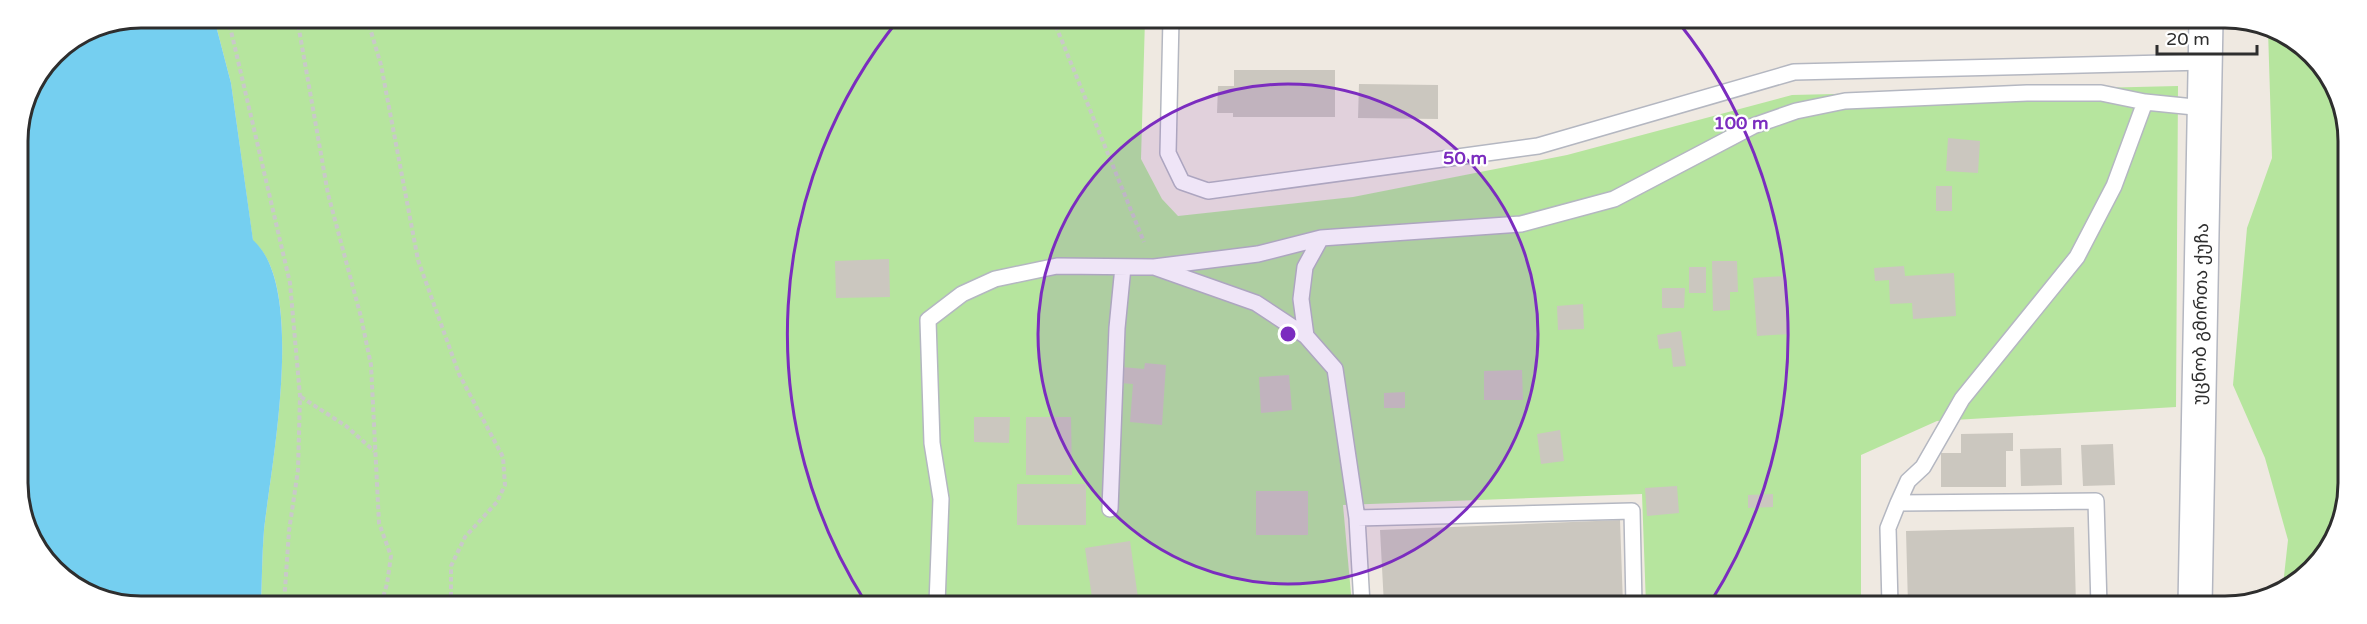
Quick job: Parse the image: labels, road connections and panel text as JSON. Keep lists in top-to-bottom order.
{
  "streets": {
    "main road": ["უცნობ გმირთა ქუჩა"]
  },
  "scale_bar": "20 m",
  "rings": ["100 m", "50 m"]
}
